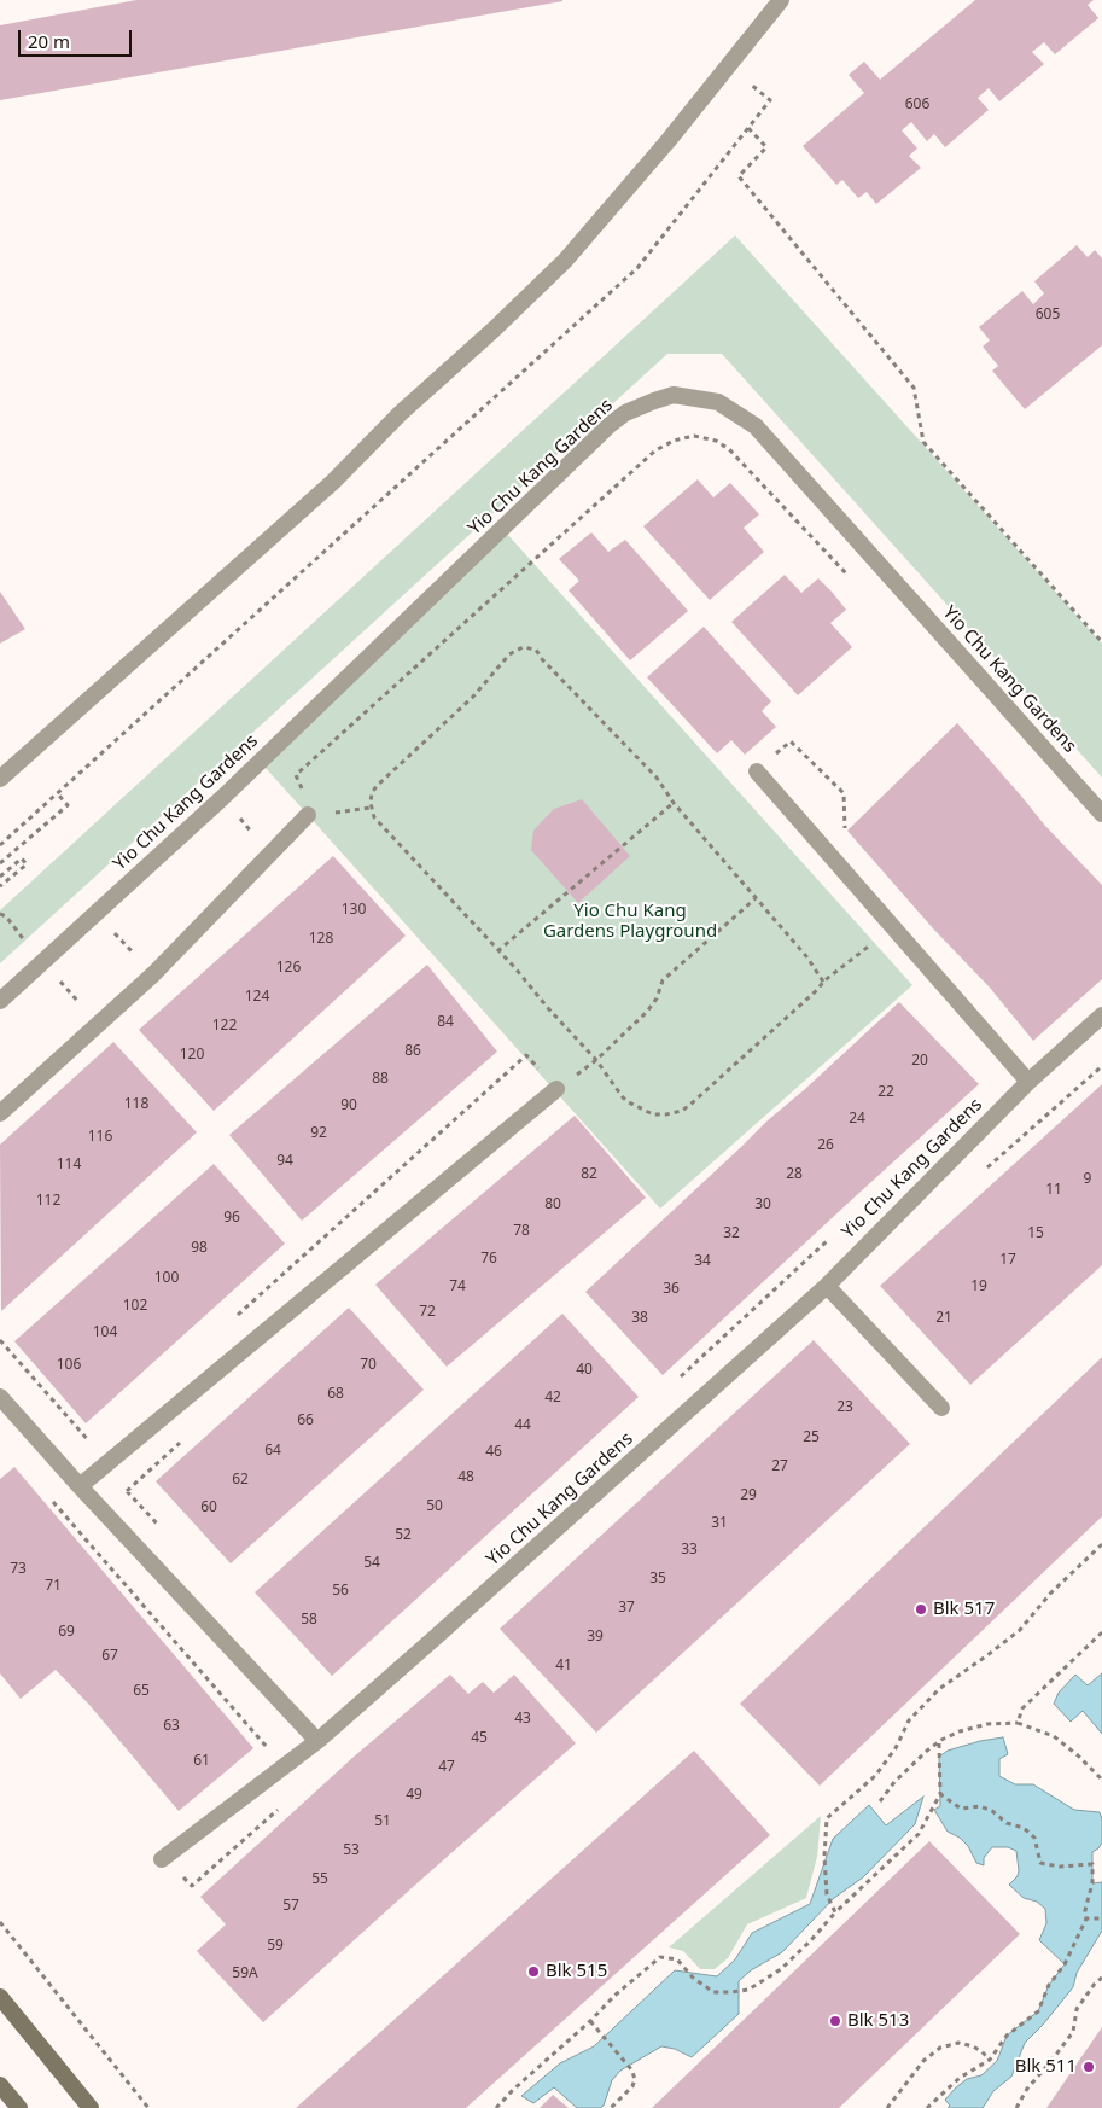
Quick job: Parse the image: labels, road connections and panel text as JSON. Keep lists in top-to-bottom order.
{
  "streets": {
    "street": ["Yio Chu Kang Gardens"]
  },
  "parks": ["Yio Chu Kang Gardens Playground"],
  "places": [
    "Blk 517",
    "Blk 515",
    "Blk 513",
    "Blk 511"
  ],
  "house_numbers": [
    "606",
    "605",
    "130",
    "128",
    "126",
    "124",
    "84",
    "122",
    "86",
    "120",
    "20",
    "88",
    "22",
    "118",
    "90",
    "24",
    "92",
    "116",
    "26",
    "94",
    "114",
    "82",
    "28",
    "9",
    "11",
    "112",
    "80",
    "30",
    "96",
    "78",
    "32",
    "15",
    "98",
    "76",
    "17",
    "34",
    "100",
    "74",
    "19",
    "36",
    "102",
    "72",
    "38",
    "21",
    "104",
    "106",
    "70",
    "40",
    "68",
    "42",
    "23",
    "66",
    "44",
    "25",
    "64",
    "46",
    "27",
    "48",
    "62",
    "29",
    "50",
    "60",
    "31",
    "52",
    "33",
    "54",
    "73",
    "35",
    "71",
    "56",
    "37",
    "58",
    "69",
    "39",
    "67",
    "41",
    "65",
    "43",
    "63",
    "45",
    "61",
    "47",
    "49",
    "51",
    "53",
    "55",
    "57",
    "59",
    "59A"
  ],
  "scale_bar": "20 m"
}
